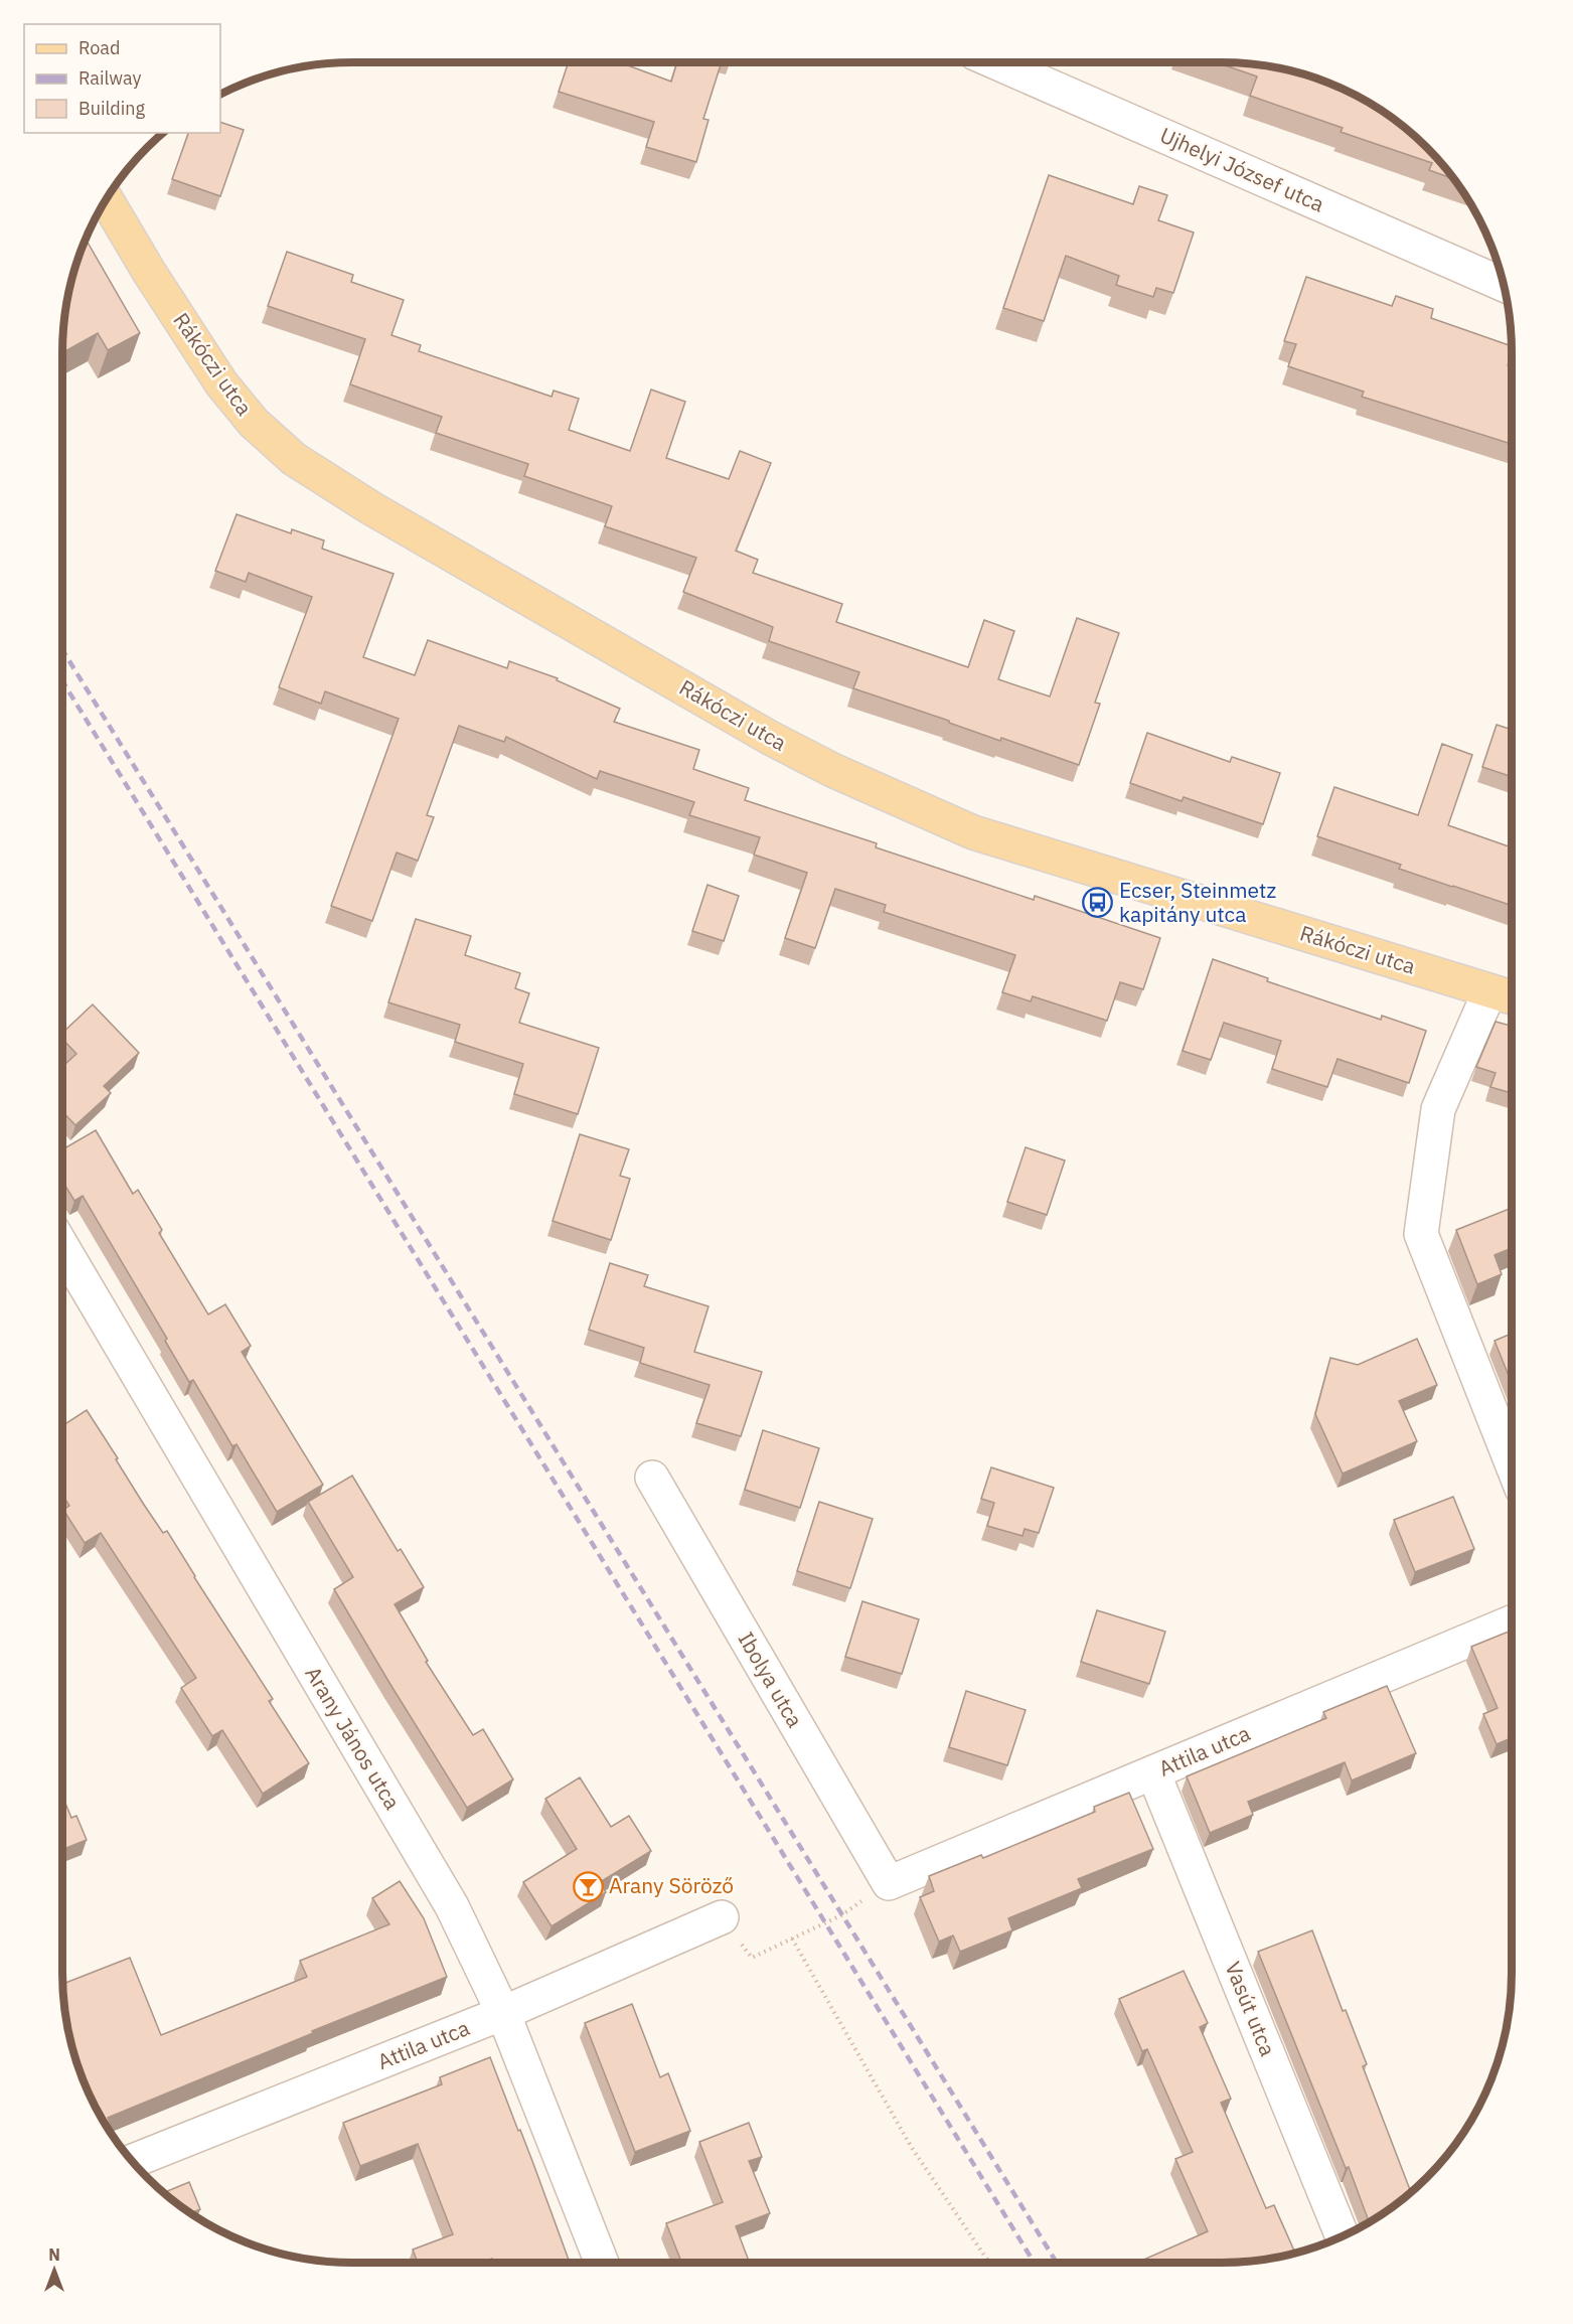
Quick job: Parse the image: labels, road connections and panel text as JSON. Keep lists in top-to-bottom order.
{
  "streets": {
    "main road": ["Rákóczi utca"],
    "street": [
      "Ujhelyi József utca",
      "Ibolya utca",
      "Arany János utca",
      "Attila utca",
      "Vasút utca"
    ]
  },
  "crossings": [
    ["Ibolya utca", "Attila utca"],
    ["Arany János utca", "Attila utca"],
    ["Attila utca", "Vasút utca"]
  ],
  "places": {
    "bus stop": ["Ecser, Steinmetz kapitány utca"],
    "bar": ["Arany Söröző"]
  },
  "legend": ["Road", "Railway", "Building"],
  "north": "top"
}
